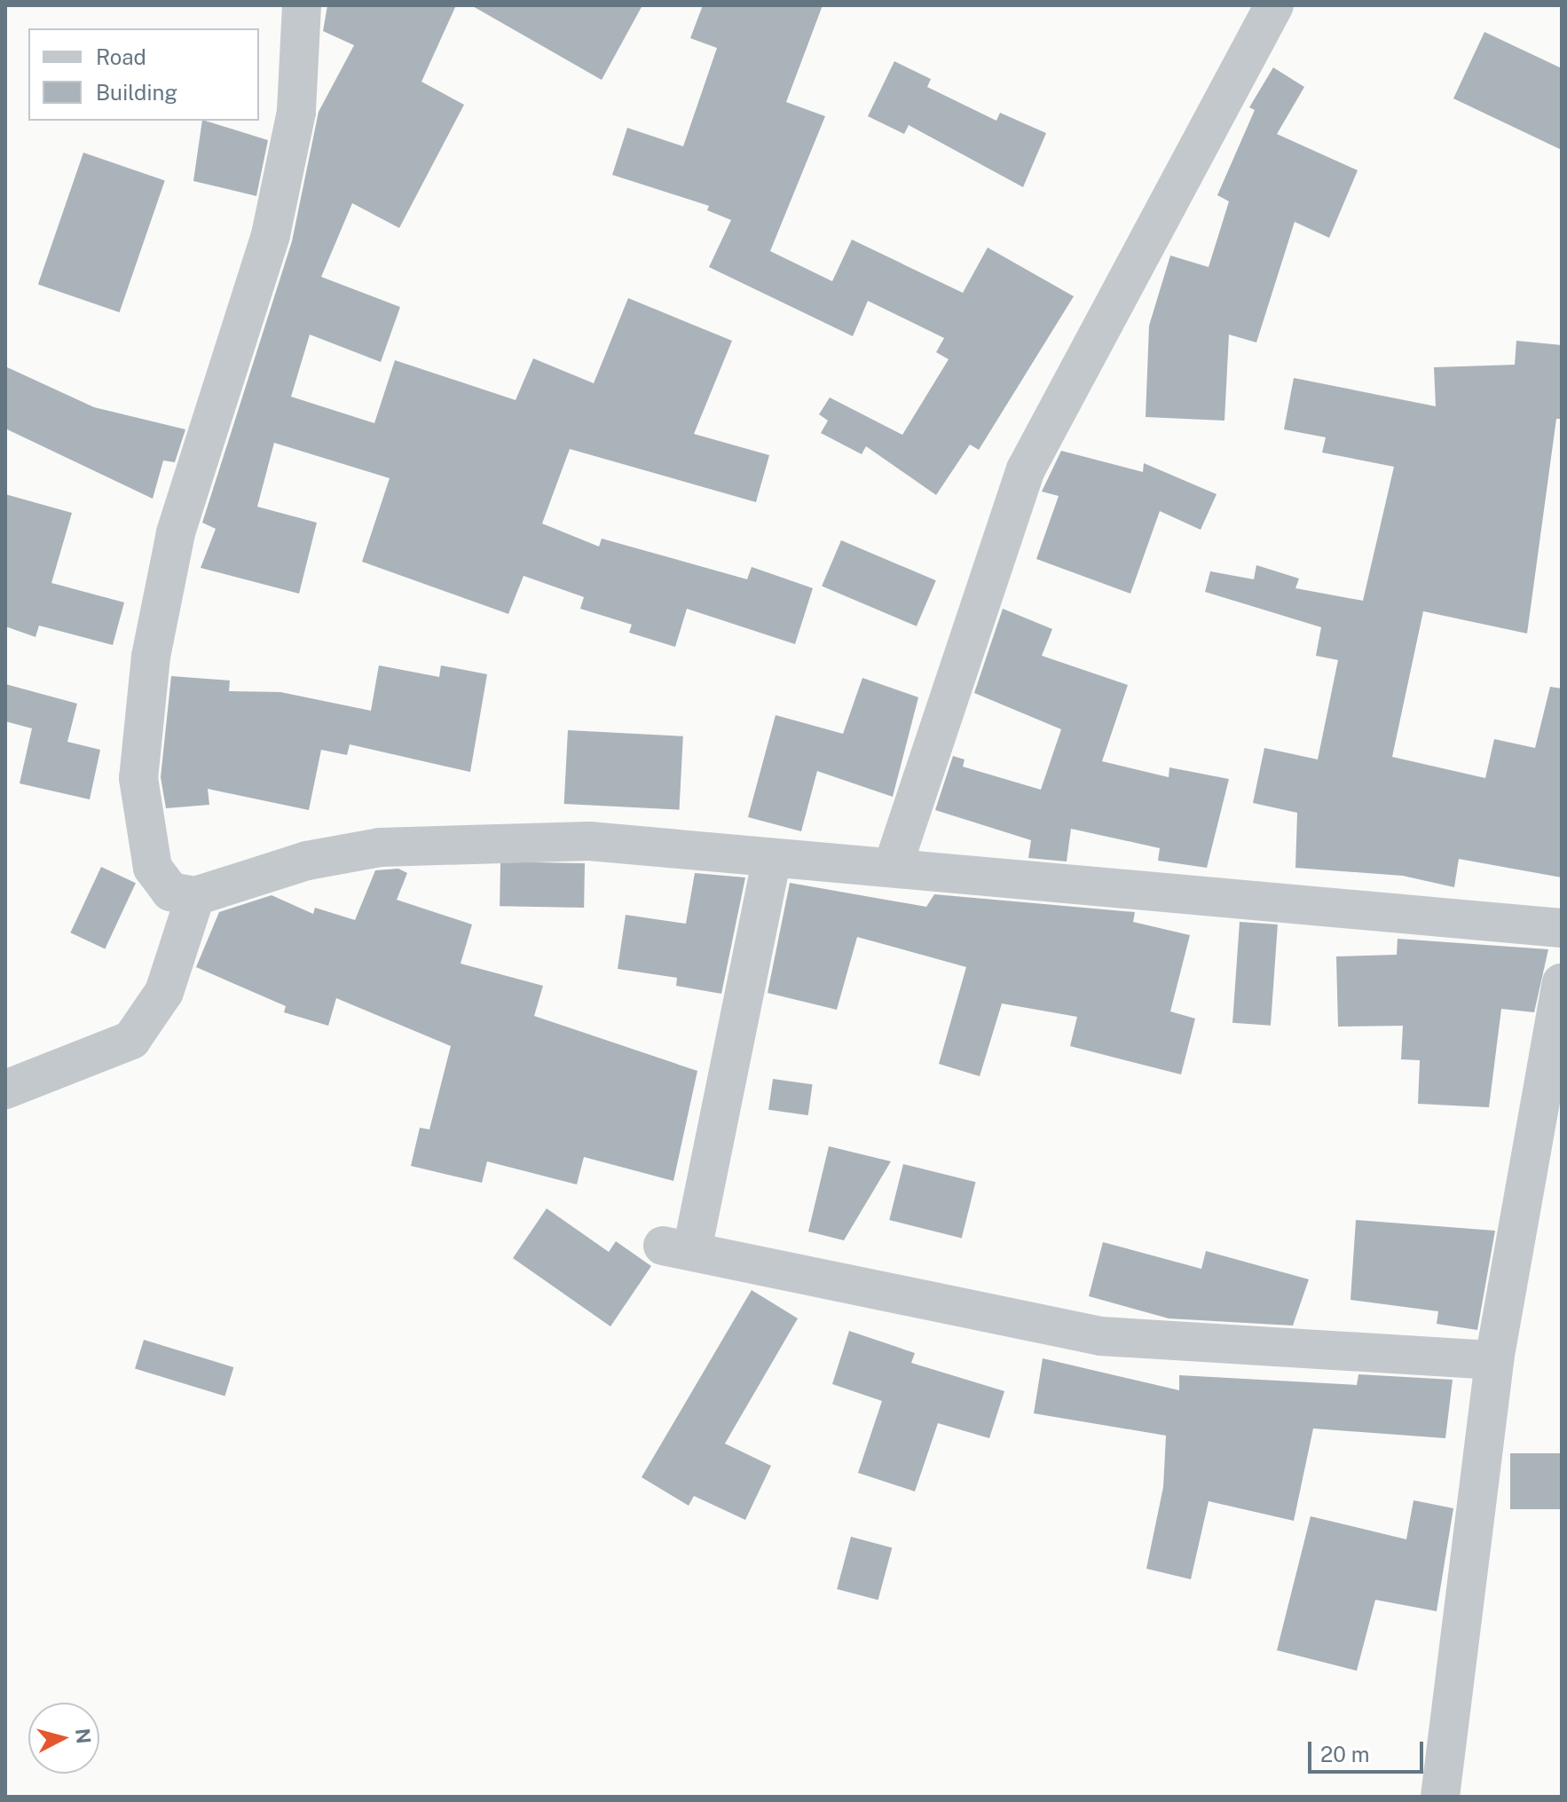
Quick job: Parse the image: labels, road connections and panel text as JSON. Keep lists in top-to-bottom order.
{
  "legend": ["Road", "Building"],
  "scale_bar": "20 m",
  "north": "right"
}
